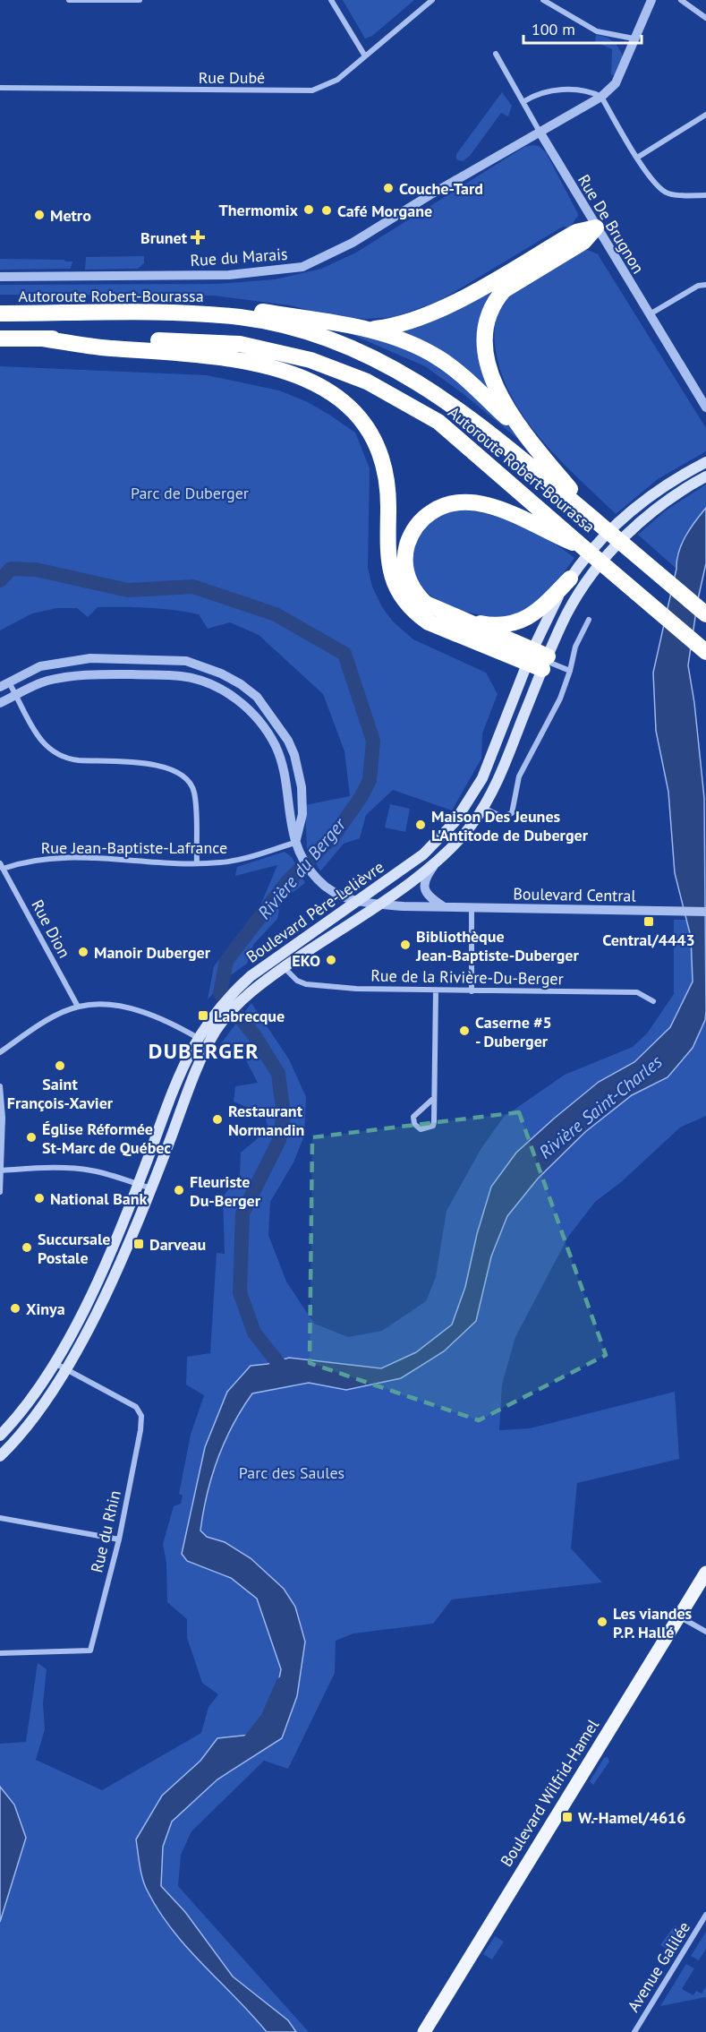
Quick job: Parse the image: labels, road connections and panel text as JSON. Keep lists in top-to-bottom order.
{
  "streets": {
    "highway": ["Autoroute Robert-Bourassa"],
    "main road": ["Boulevard Père-Lelièvre", "Boulevard Wilfrid-Hamel"],
    "street": [
      "Rue Dubé",
      "Rue De Brugnon",
      "Rue du Marais",
      "Rue Jean-Baptiste-Lafrance",
      "Boulevard Central",
      "Rue Dion",
      "Rue de la Rivière-Du-Berger",
      "Rue du Rhin",
      "Avenue Galilée"
    ]
  },
  "crossings": [
    ["Rue De Brugnon", "Rue du Marais"],
    ["Rue Jean-Baptiste-Lafrance", "Boulevard Central"],
    ["Rue Jean-Baptiste-Lafrance", "Rue Dion"],
    ["Boulevard Central", "Boulevard Père-Lelièvre"],
    ["Boulevard Père-Lelièvre", "Rue de la Rivière-Du-Berger"],
    ["Boulevard Père-Lelièvre", "Rue du Rhin"]
  ],
  "districts": ["DUBERGER"],
  "water": ["Rivière du Berger", "Rivière Saint-Charles"],
  "parks": ["Parc de Duberger", "Parc des Saules"],
  "places": {
    "other": [
      "Couche-Tard",
      "Thermomix",
      "Café Morgane",
      "Metro",
      "Maison Des Jeunes L'Antitode de Duberger",
      "Bibliothèque Jean-Baptiste-Duberger",
      "Manoir Duberger",
      "EKO",
      "Caserne #5 - Duberger",
      "Saint François-Xavier",
      "Restaurant Normandin",
      "Église Réformée St-Marc de Québec",
      "Fleuriste Du-Berger",
      "National Bank",
      "Succursale Postale",
      "Xinya",
      "Les viandes P.P. Hallé"
    ],
    "health": ["Brunet"],
    "transit": [
      "Central/4443",
      "Labrecque",
      "Darveau",
      "W.-Hamel/4616"
    ]
  },
  "scale_bar": "100 m"
}
